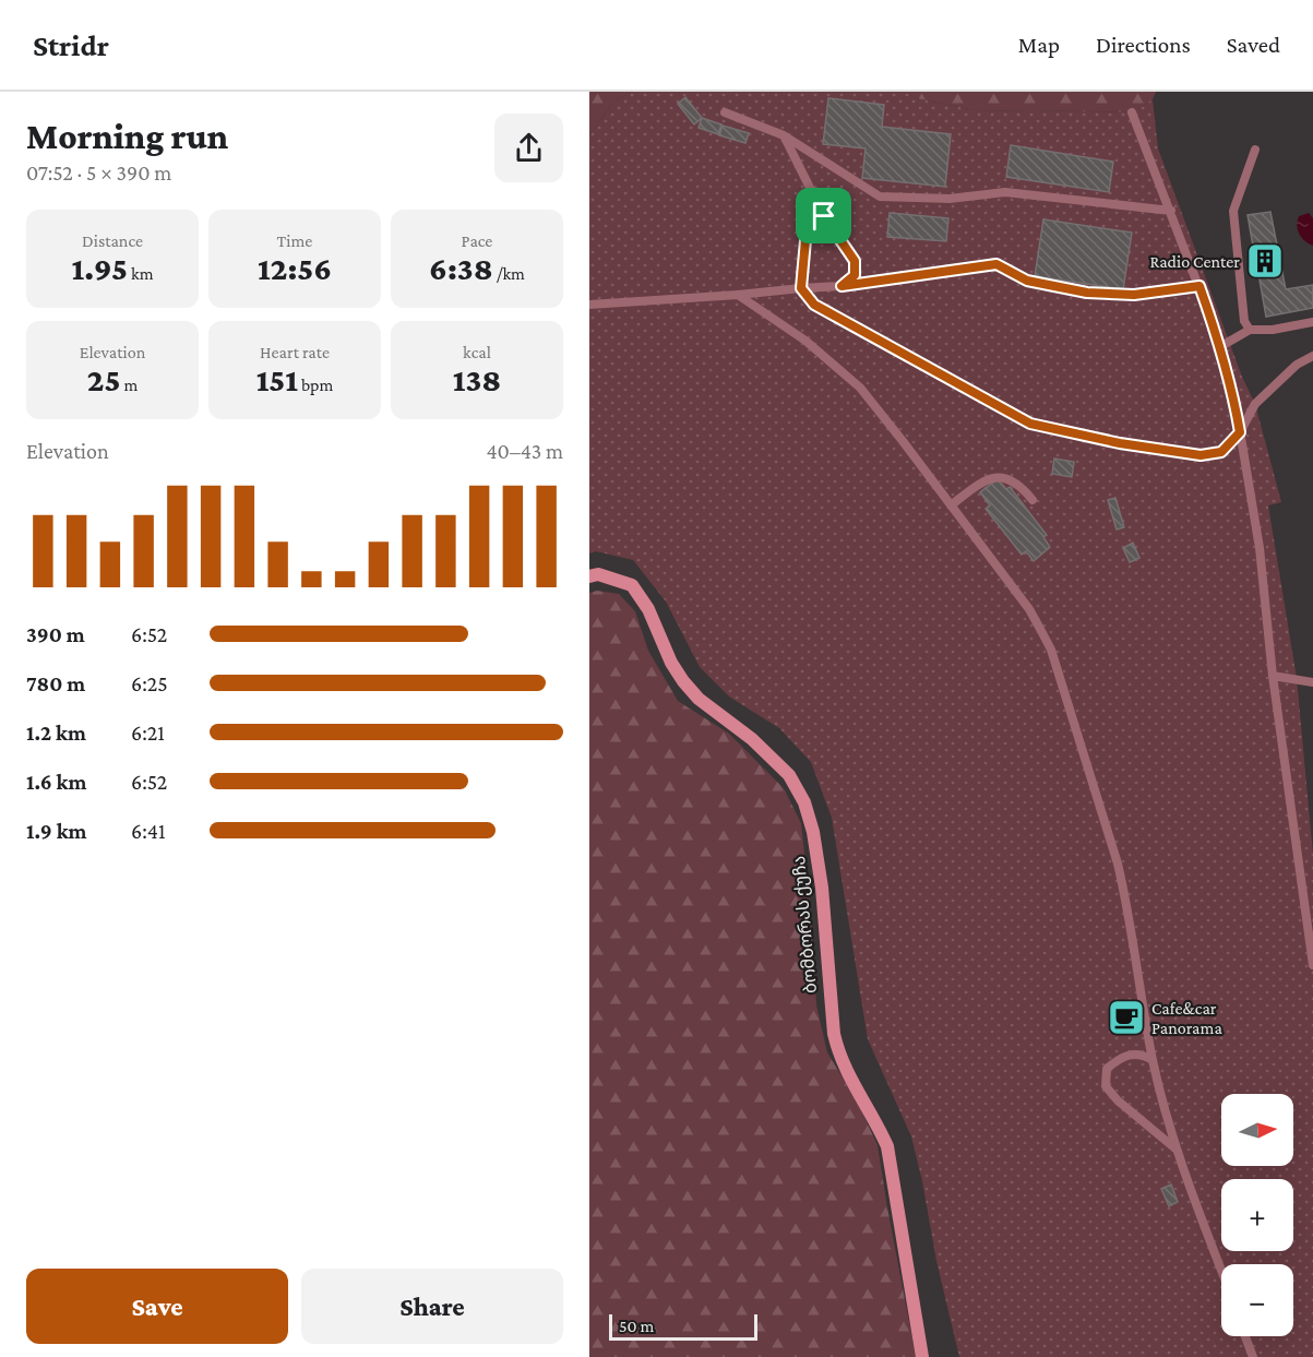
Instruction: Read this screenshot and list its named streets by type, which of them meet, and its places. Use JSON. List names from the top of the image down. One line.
{"streets":{"street":["ბომბორას ქუჩა"]},"places":{"building":["Radio Center"],"cafe":["Cafe&car Panorama"]},"scale_bar":"50 m","north":"right","page":{"header":"Stridr","nav":["Map","Directions","Saved"],"heading":["Morning run","07:52 · 5 × 390 m"],"stats":[["Distance","1.95 km"],["Time","12:56"],["Pace","6:38 /km"],["Elevation","25 m"],["Heart rate","151 bpm"],["kcal","138"]],"chart":["Elevation","40–43 m"],"list":[{"name":"390 m","note":"6:52"},{"name":"780 m","note":"6:25"},{"name":"1.2 km","note":"6:21"},{"name":"1.6 km","note":"6:52"},{"name":"1.9 km","note":"6:41"}],"map_buttons":["+","−"],"buttons":["Save","Share"],"scale":"50 m"}}
